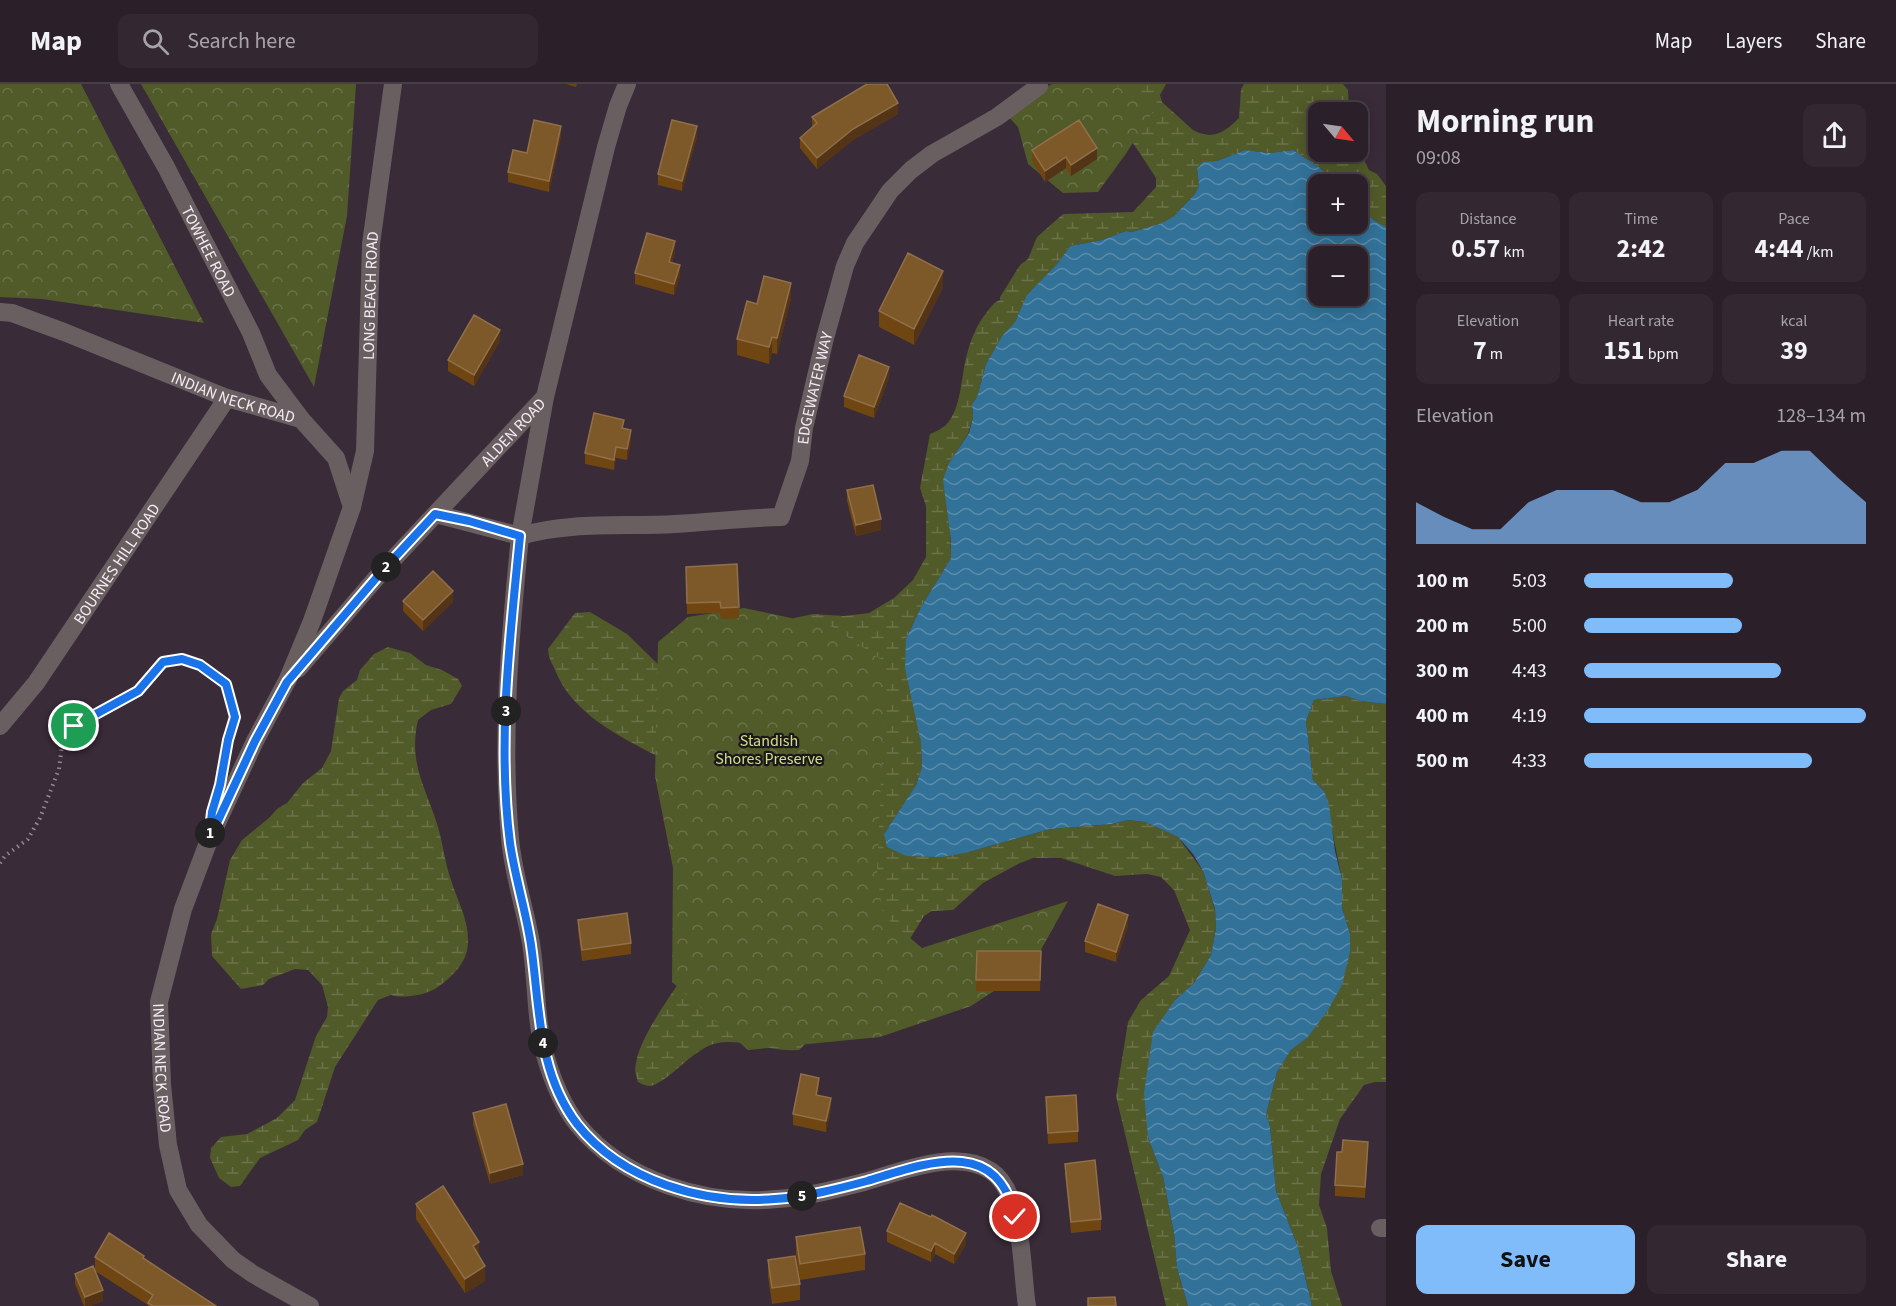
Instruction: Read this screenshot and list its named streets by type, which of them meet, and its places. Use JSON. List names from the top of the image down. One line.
{"streets":{"street":["TOWHEE ROAD","LONG BEACH ROAD","EDGEWATER WAY","INDIAN NECK ROAD","ALDEN ROAD","BOURNES HILL ROAD"]},"crossings":[["TOWHEE ROAD","INDIAN NECK ROAD"],["LONG BEACH ROAD","INDIAN NECK ROAD"],["INDIAN NECK ROAD","ALDEN ROAD"],["INDIAN NECK ROAD","BOURNES HILL ROAD"]],"parks":["Standish Shores Preserve"],"north":"bottom right","page":{"header":"Map","search":"Search here","nav":["Map","Layers","Share"],"heading":["Morning run","09:08"],"map_buttons":["+","−"],"stats":[["Distance","0.57 km"],["Time","2:42"],["Pace","4:44 /km"],["Elevation","7 m"],["Heart rate","151 bpm"],["kcal","39"]],"chart":["Elevation","128–134 m"],"pins":["2","3","1","4","5"],"list":[{"name":"100 m","note":"5:03"},{"name":"200 m","note":"5:00"},{"name":"300 m","note":"4:43"},{"name":"400 m","note":"4:19"},{"name":"500 m","note":"4:33"}],"buttons":["Save","Share"]}}
